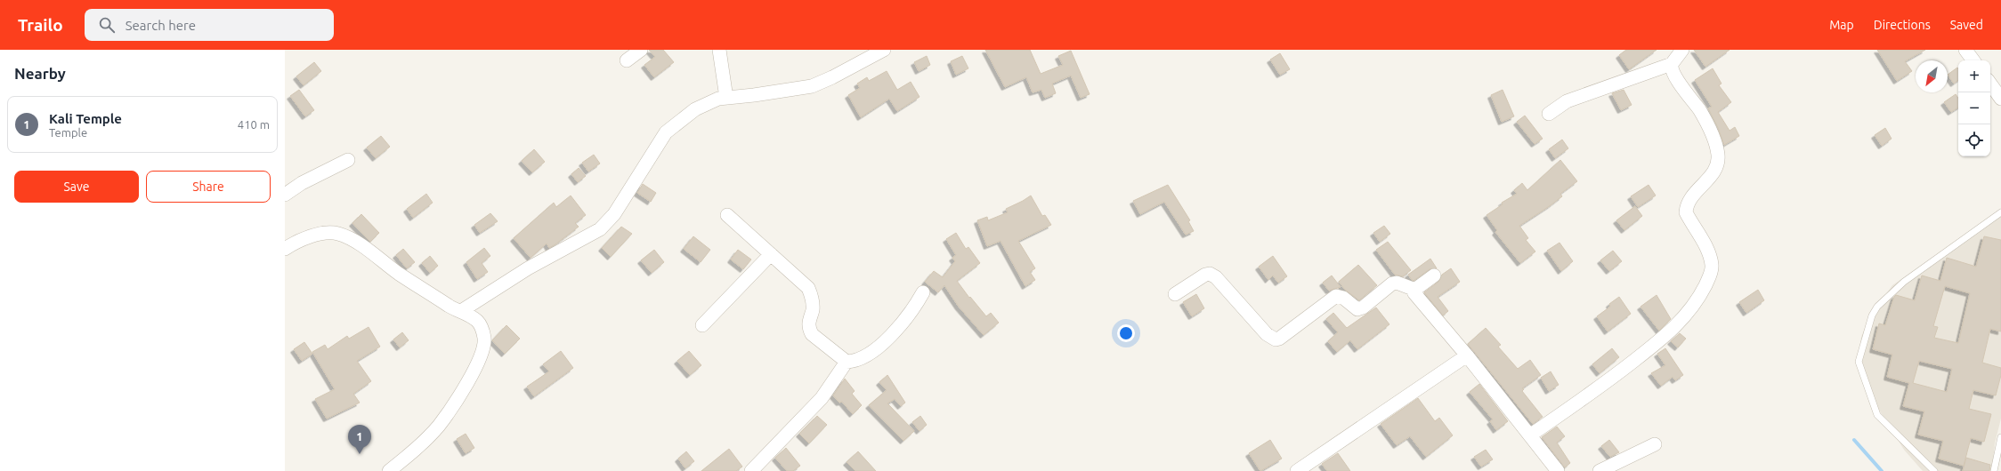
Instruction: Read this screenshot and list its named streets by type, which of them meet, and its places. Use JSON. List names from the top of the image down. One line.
{"north":"bottom left","page":{"header":"Trailo","search":"Search here","nav":["Map","Directions","Saved"],"heading":"Nearby","map_buttons":["+","−"],"list":[{"mark":"1","name":"Kali Temple","note":"Temple","value":"410 m"}],"buttons":["Save","Share"],"pins":"1"}}
